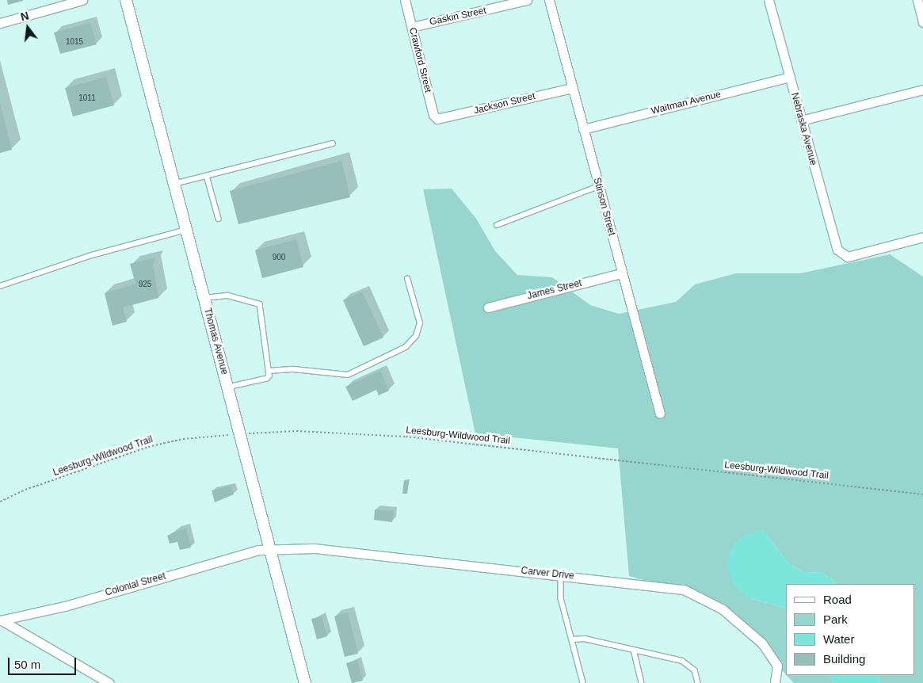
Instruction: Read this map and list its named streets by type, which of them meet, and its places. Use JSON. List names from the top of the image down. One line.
{"streets":{"street":["Gaskin Street","Crawford Street","Waitman Avenue","Jackson Street","Nebraska Avenue","Stinson Street","James Street","Thomas Avenue","Carver Drive","Colonial Street"],"path":["Leesburg-Wildwood Trail"]},"crossings":[["Gaskin Street","Crawford Street"],["Crawford Street","Jackson Street"],["Waitman Avenue","Nebraska Avenue"],["Waitman Avenue","Stinson Street"],["Jackson Street","Stinson Street"],["Stinson Street","James Street"],["Thomas Avenue","Leesburg-Wildwood Trail"],["Thomas Avenue","Carver Drive"],["Thomas Avenue","Colonial Street"],["Carver Drive","Colonial Street"]],"house_numbers":["1015","1011","900","925"],"legend":["Road","Park","Water","Building"],"scale_bar":"50 m","north":"top"}
